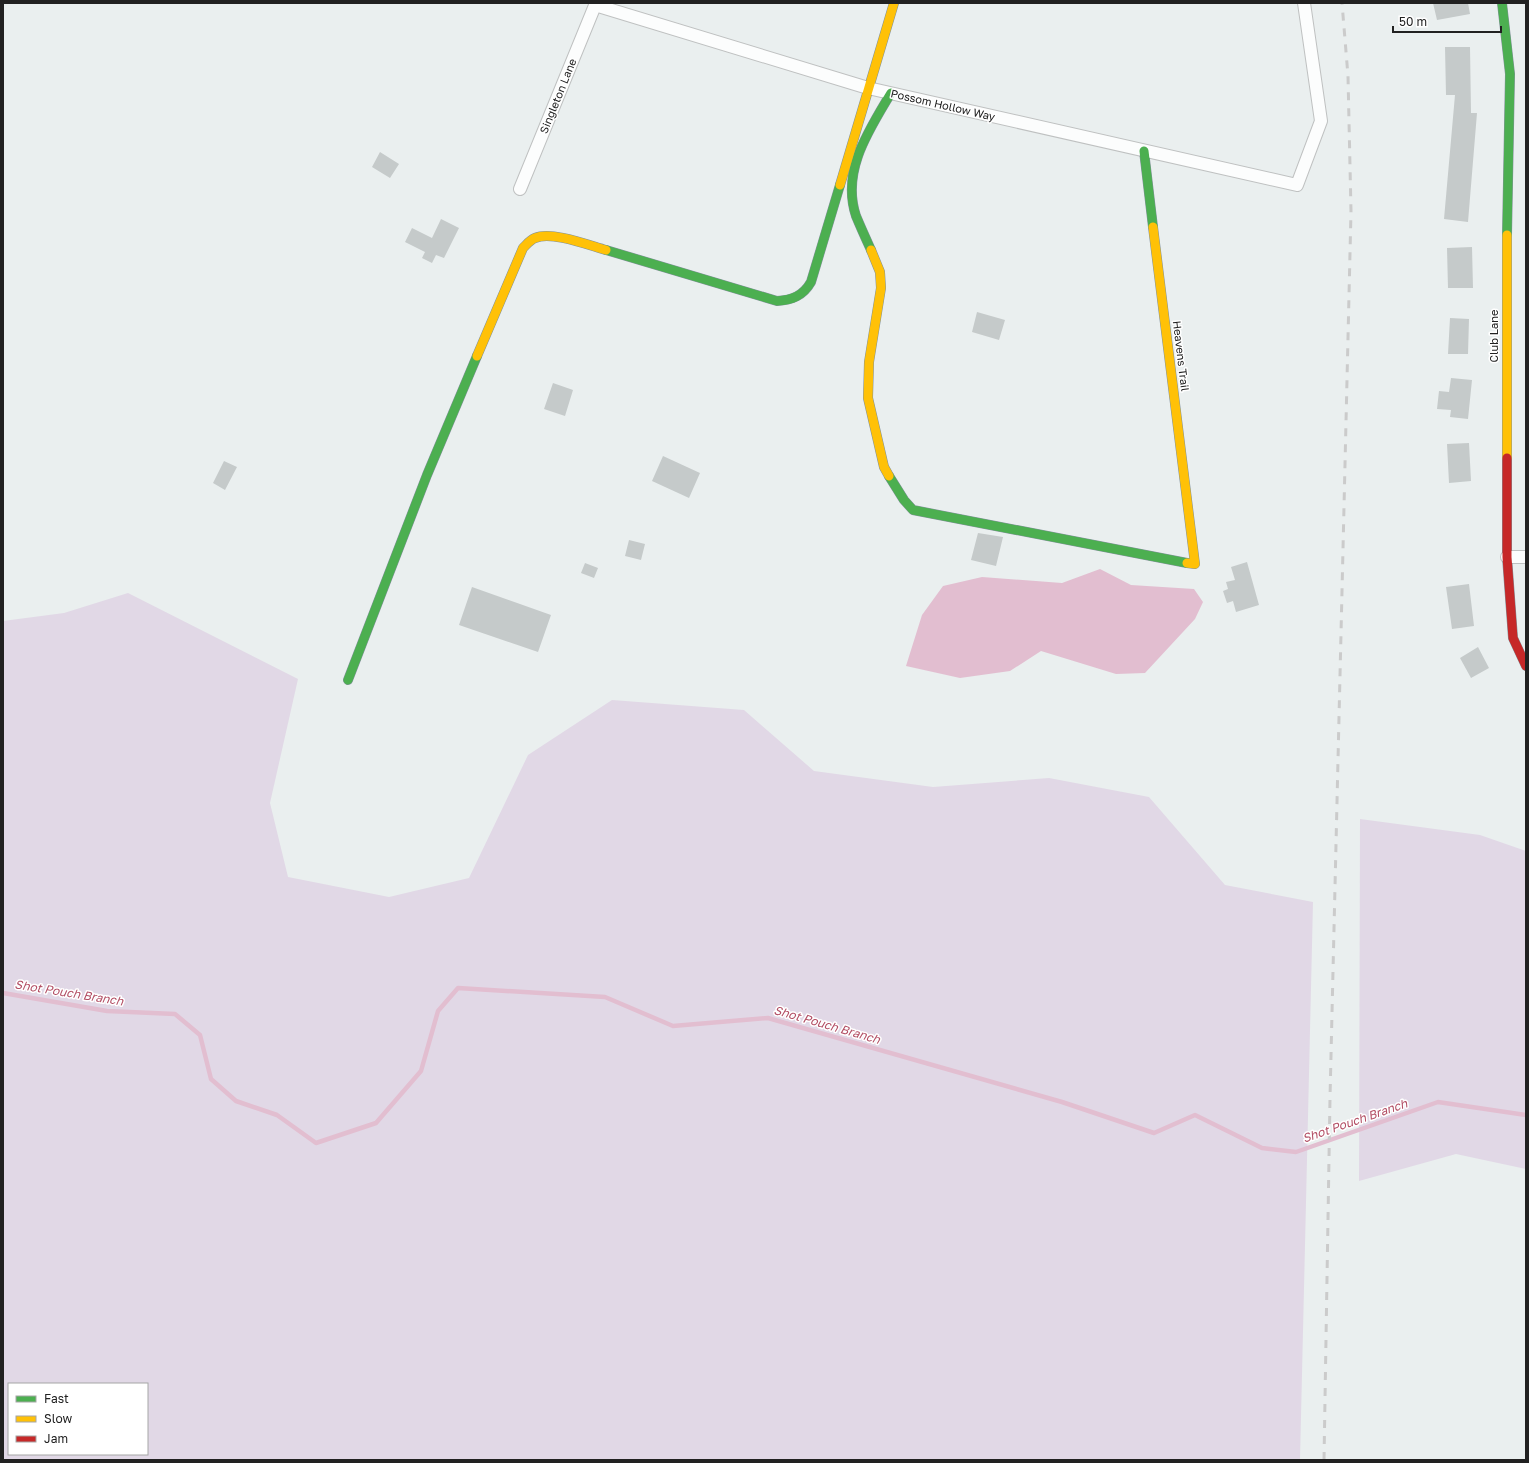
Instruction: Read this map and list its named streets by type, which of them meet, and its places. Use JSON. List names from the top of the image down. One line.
{"streets":{"street":["Singleton Lane","Possom Hollow Way","Club Lane","Heavens Trail"]},"crossings":[["Singleton Lane","Possom Hollow Way"],["Possom Hollow Way","Heavens Trail"]],"water":["Shot Pouch Branch"],"legend":["Fast","Slow","Jam"],"scale_bar":"50 m"}
